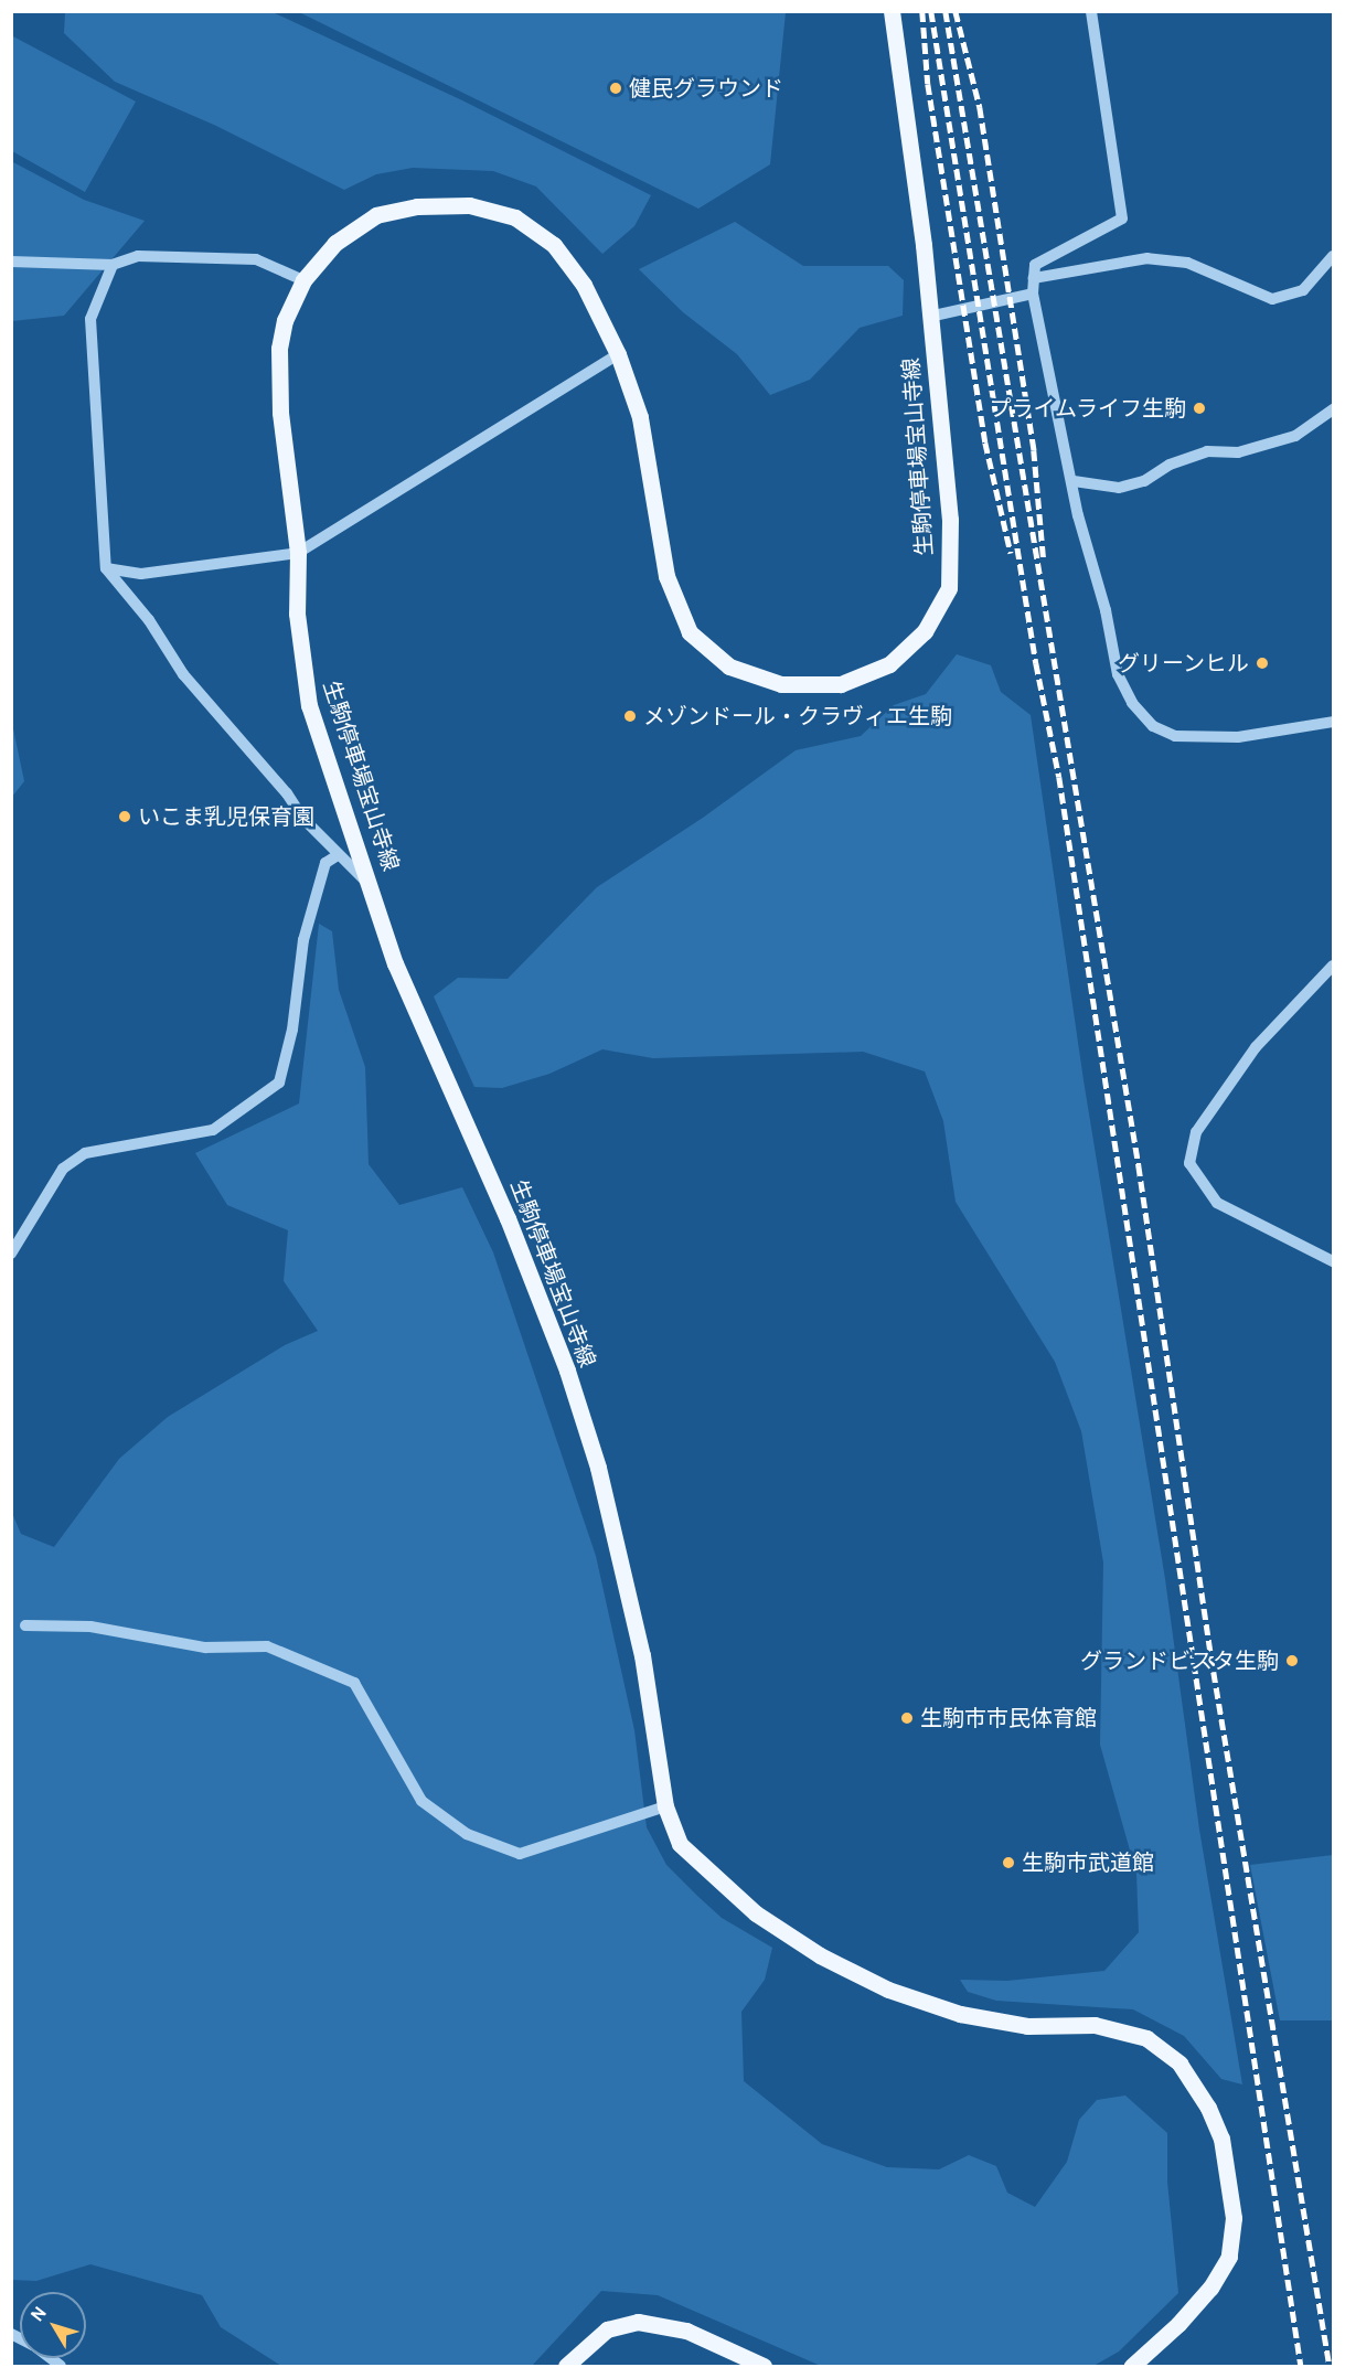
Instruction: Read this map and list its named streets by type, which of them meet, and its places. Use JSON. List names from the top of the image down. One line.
{"streets":{"main road":["生駒停車場宝山寺線"]},"places":["健民グラウンド","プライムライフ生駒","グリーンヒル","メゾンドール・クラヴィエ生駒","いこま乳児保育園","グランドビスタ生駒","生駒市市民体育館","生駒市武道館"],"north":"top left"}
